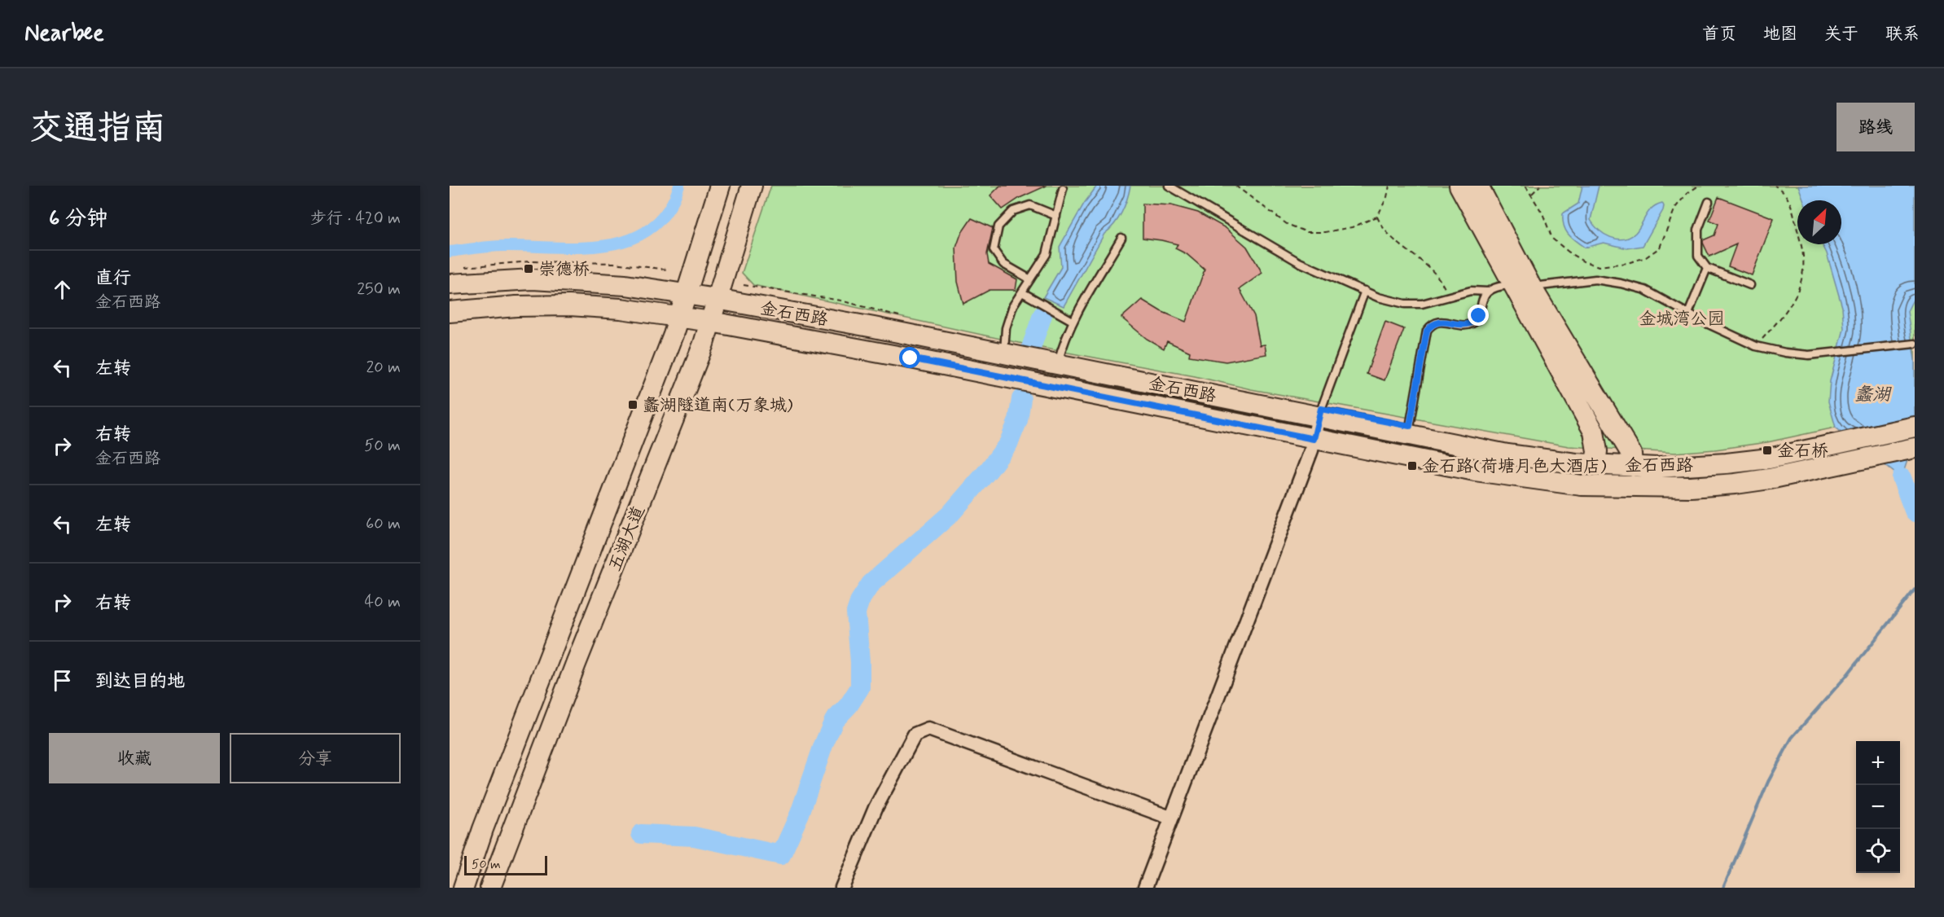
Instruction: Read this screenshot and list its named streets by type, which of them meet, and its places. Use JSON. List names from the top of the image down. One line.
{"streets":{"main road":["金石西路","五湖大道"]},"crossings":[["金石西路","五湖大道"]],"water":["蠡湖"],"parks":["金城湾公园"],"places":{"transit":["崇德桥","蠡湖隧道南(万象城)","金石桥","金石路(荷塘月色大酒店)"]},"scale_bar":"50 m","north":"top right","page":{"header":"Nearbee","nav":["首页","地图","关于","联系"],"buttons":["路线",["收藏","分享"]],"title":"交通指南","heading":["6 分钟","步行 · 420 m"],"list":[["直行","金石西路","250 m"],["左转","20 m"],["右转","金石西路","50 m"],["左转","60 m"],["右转","40 m"],"到达目的地"],"map_buttons":["+","−"],"scale":"50 m"}}
